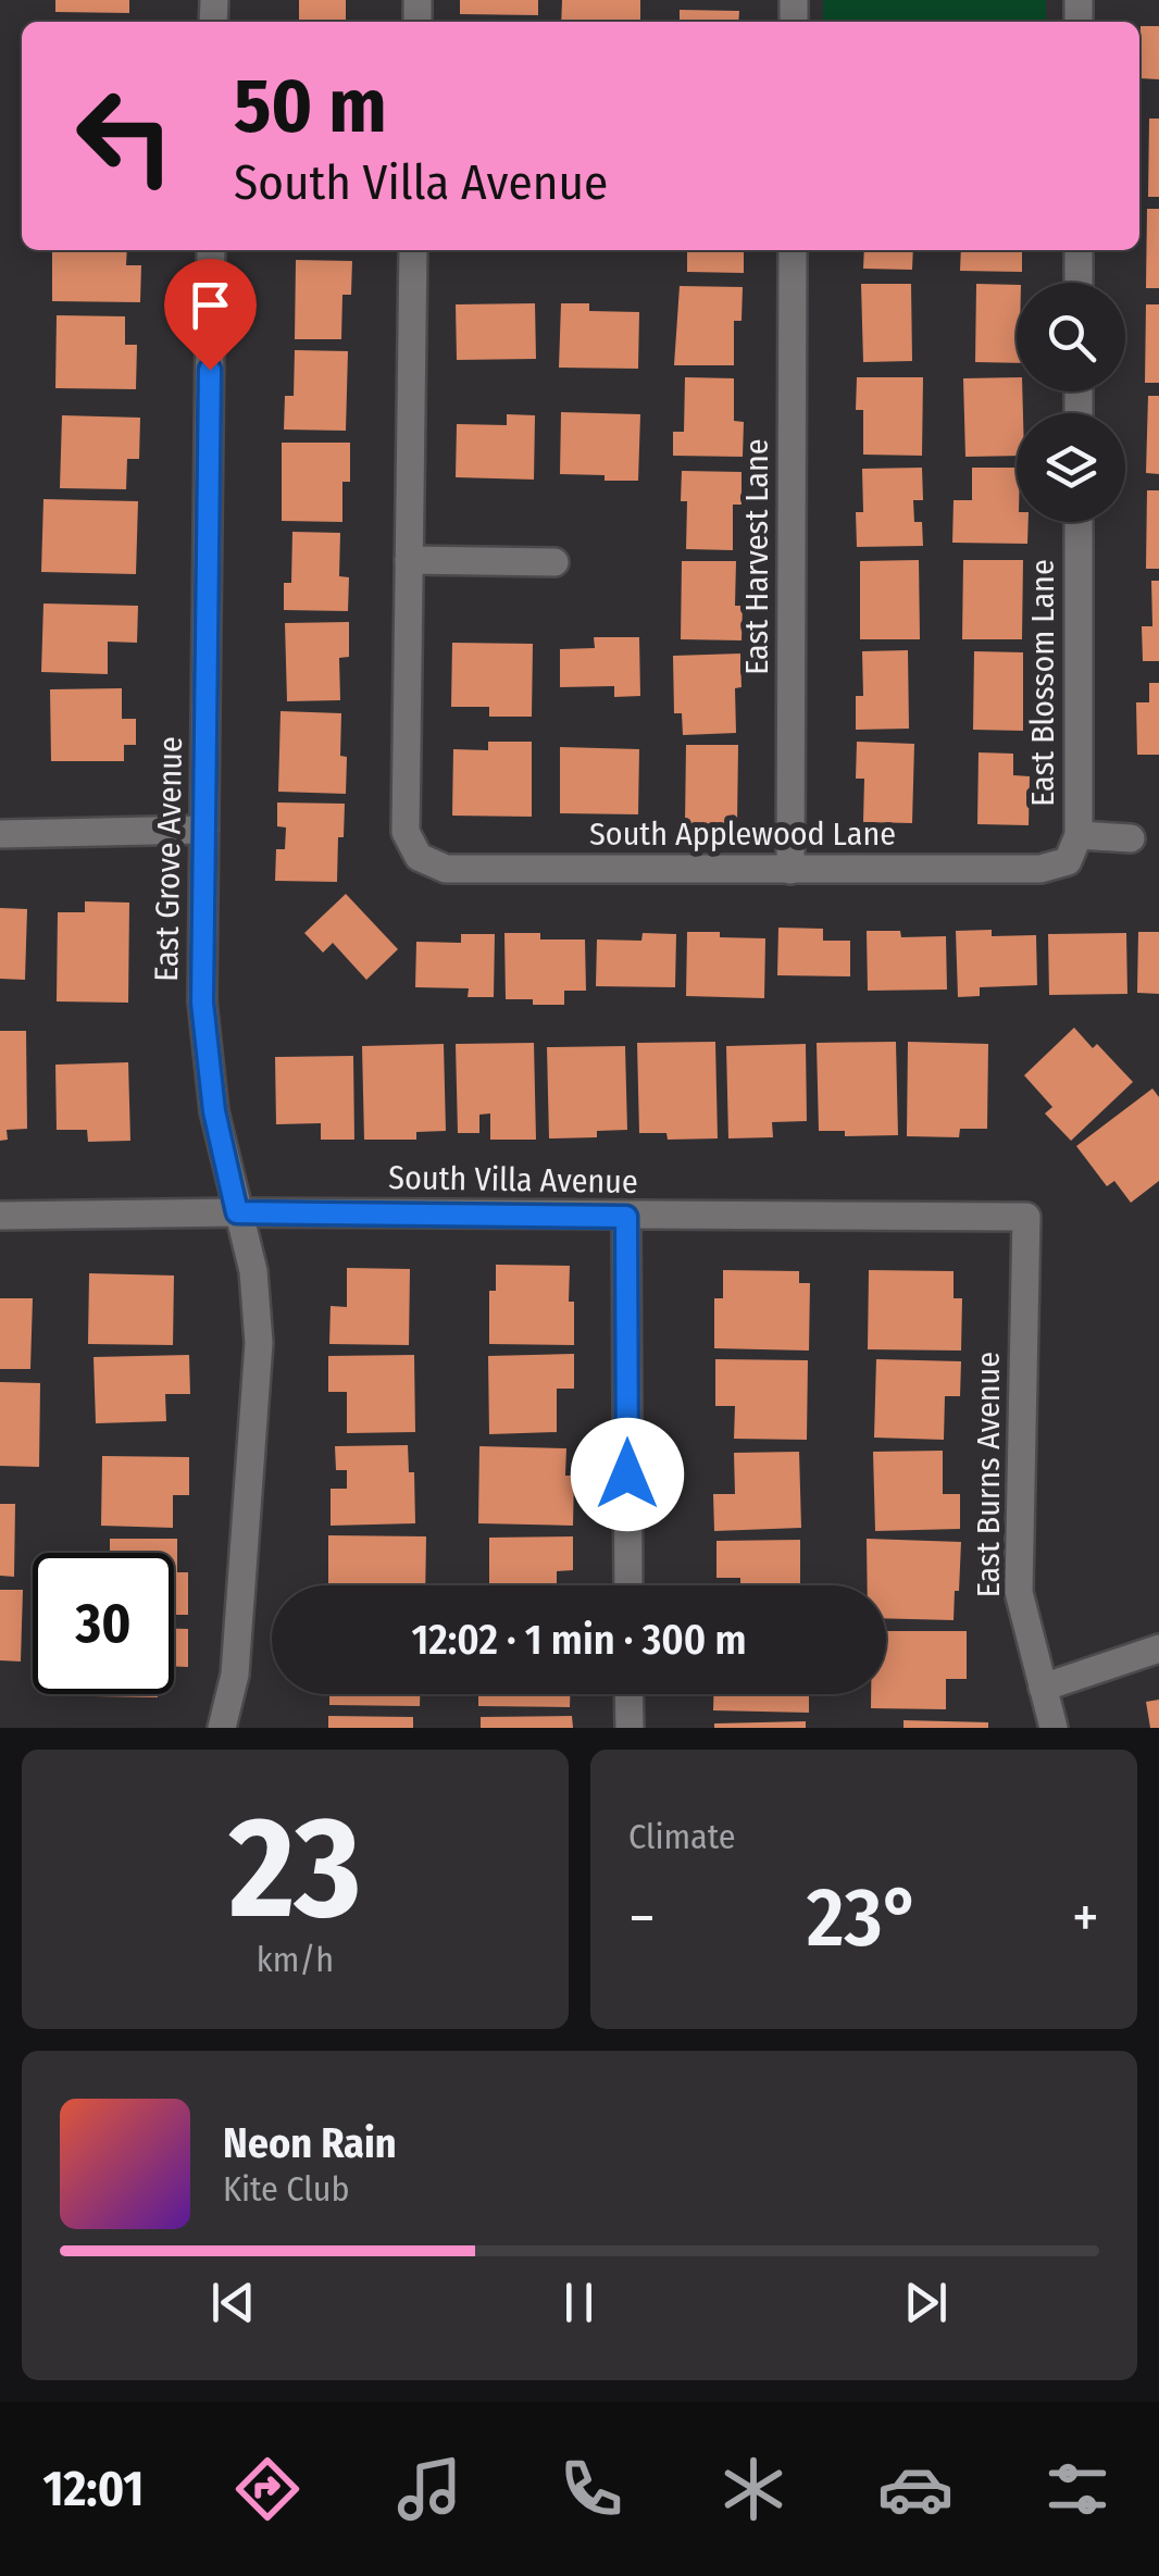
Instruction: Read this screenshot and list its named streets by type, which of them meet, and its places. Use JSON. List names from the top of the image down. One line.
{"streets":{"street":["East Harvest Lane","East Blossom Lane","South Applewood Lane","East Grove Avenue","South Villa Avenue","East Burns Avenue"]},"crossings":[["East Harvest Lane","South Applewood Lane"],["East Blossom Lane","South Applewood Lane"],["East Grove Avenue","South Villa Avenue"],["South Villa Avenue","East Burns Avenue"]],"page":{"turn":["50 m","South Villa Avenue"],"limit":"30","trip":"12:02 · 1 min · 300 m","tile":[["23","km/h"],"Climate"],"heat":["−","23°","+"],"song":["Neon Rain","Kite Club"],"tabs":"12:01"}}
